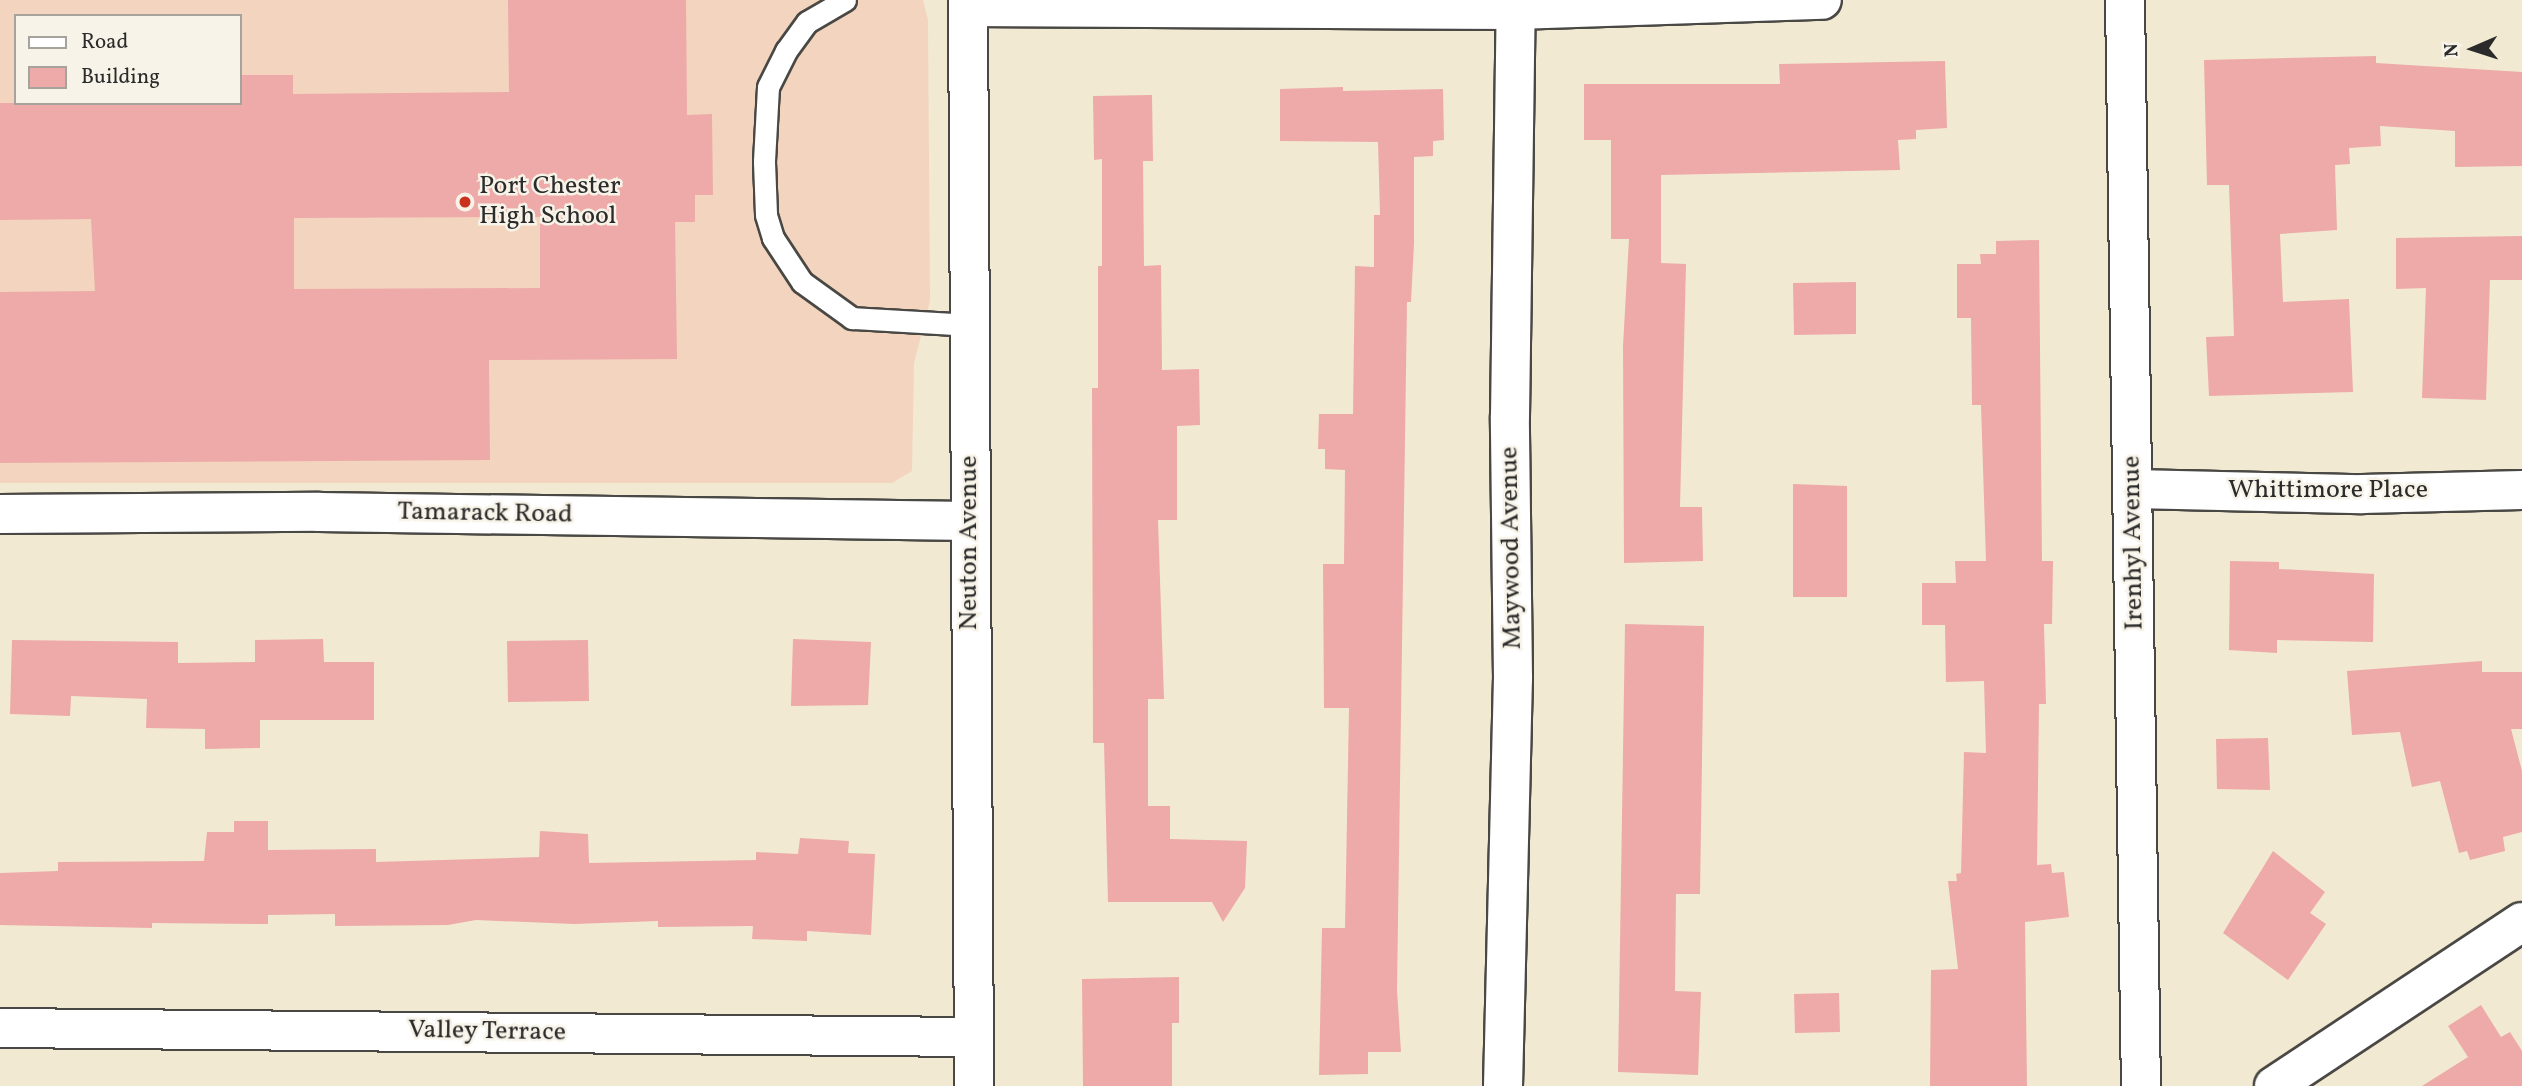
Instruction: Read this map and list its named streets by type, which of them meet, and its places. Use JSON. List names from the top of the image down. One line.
{"streets":{"street":["Whittimore Place","Tamarack Road","Neuton Avenue","Irenhyl Avenue","Maywood Avenue","Valley Terrace"]},"crossings":[["Whittimore Place","Irenhyl Avenue"],["Tamarack Road","Neuton Avenue"],["Neuton Avenue","Valley Terrace"]],"places":["Port Chester High School"],"legend":["Road","Building"],"north":"left"}
